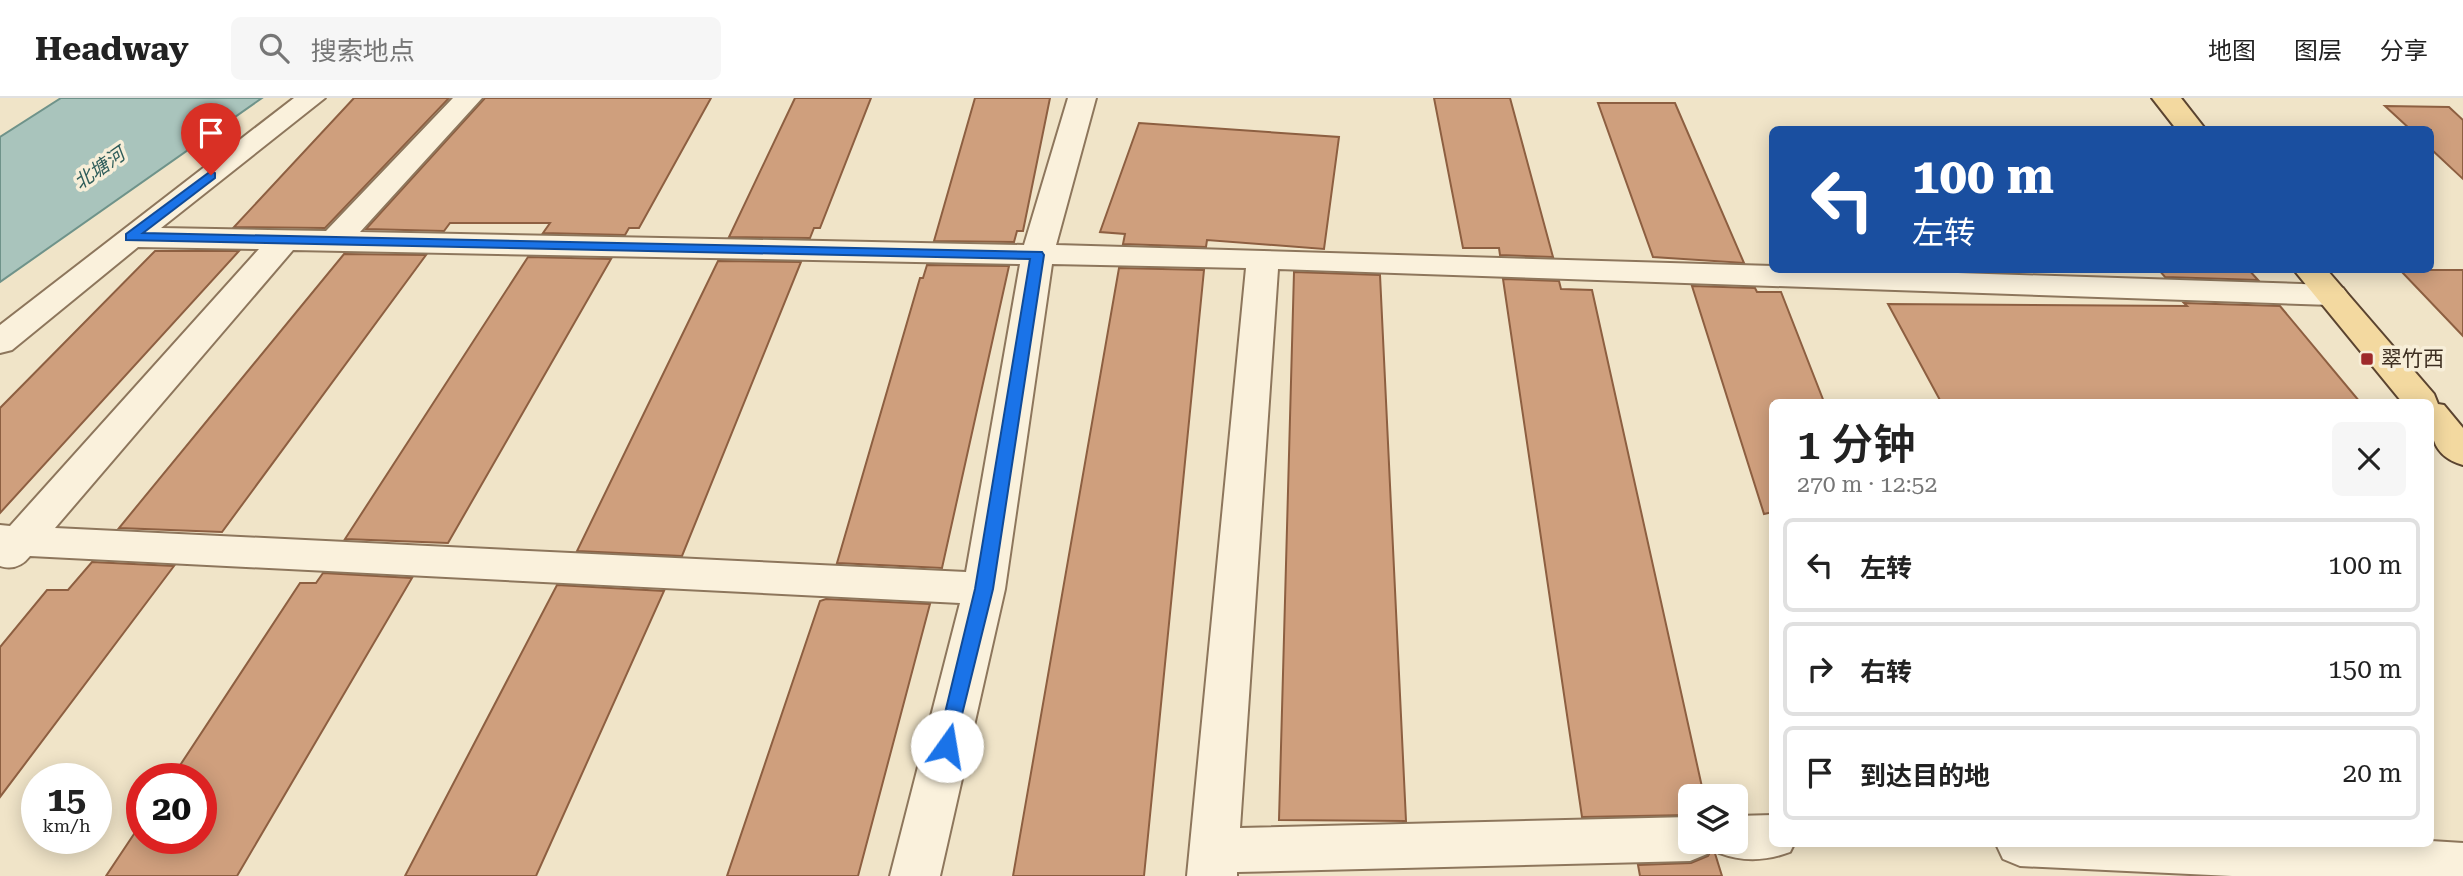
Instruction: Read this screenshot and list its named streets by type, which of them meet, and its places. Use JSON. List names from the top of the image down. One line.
{"water":["北塘河"],"places":{"transit":["翠竹西"]},"page":{"header":"Headway","search":"搜索地点","nav":["地图","图层","分享"],"turn":["100 m","左转"],"heading":["1 分钟","270 m · 12:52"],"list":[{"name":"左转","value":"100 m"},{"name":"右转","value":"150 m"},{"name":"到达目的地","value":"20 m"}],"speed":"15 km/h","limit":"20"}}
